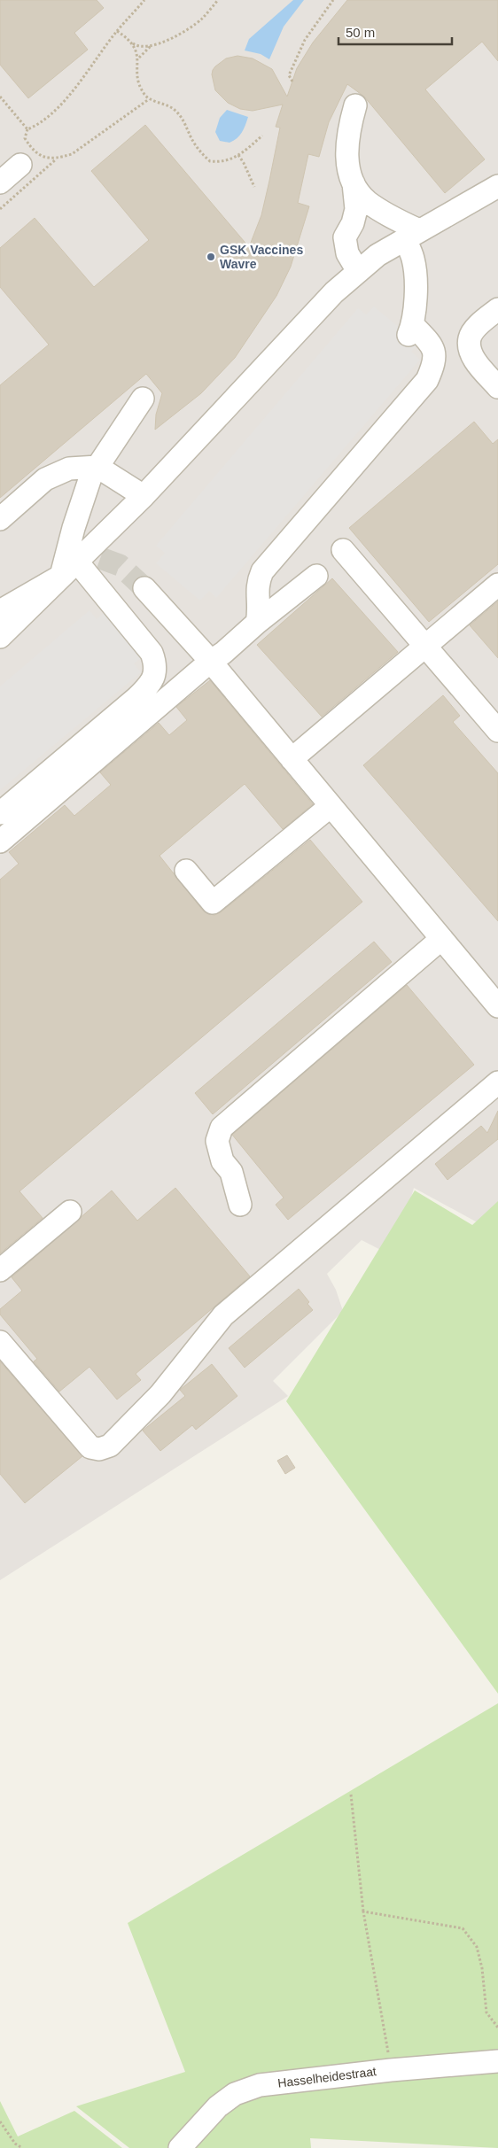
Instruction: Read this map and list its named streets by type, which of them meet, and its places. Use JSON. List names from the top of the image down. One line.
{"streets":{"street":["Hasselheidestraat"]},"places":["GSK Vaccines Wavre"],"scale_bar":"50 m"}
